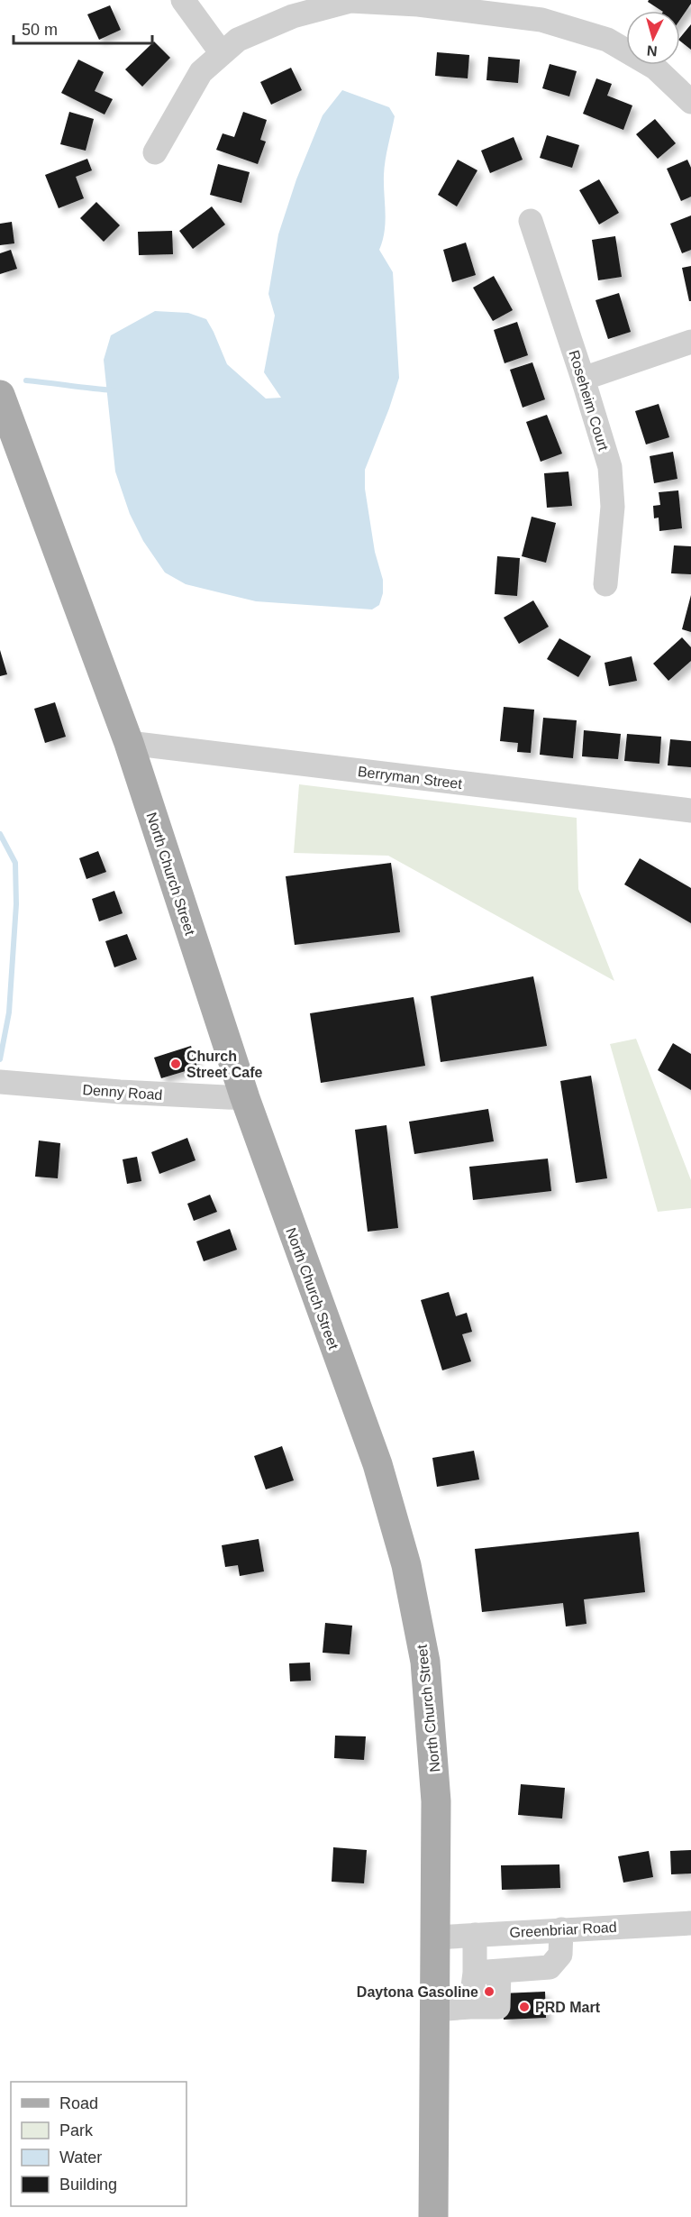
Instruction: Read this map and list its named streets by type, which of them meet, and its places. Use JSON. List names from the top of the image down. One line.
{"streets":{"main road":["North Church Street"],"street":["Roseheim Court","Berryman Street","Denny Road","Greenbriar Road"]},"crossings":[["Berryman Street","North Church Street"],["North Church Street","Denny Road"],["North Church Street","Greenbriar Road"]],"places":["Church Street Cafe","Daytona Gasoline","PRD Mart"],"legend":["Road","Park","Water","Building"],"scale_bar":"50 m","north":"bottom"}
